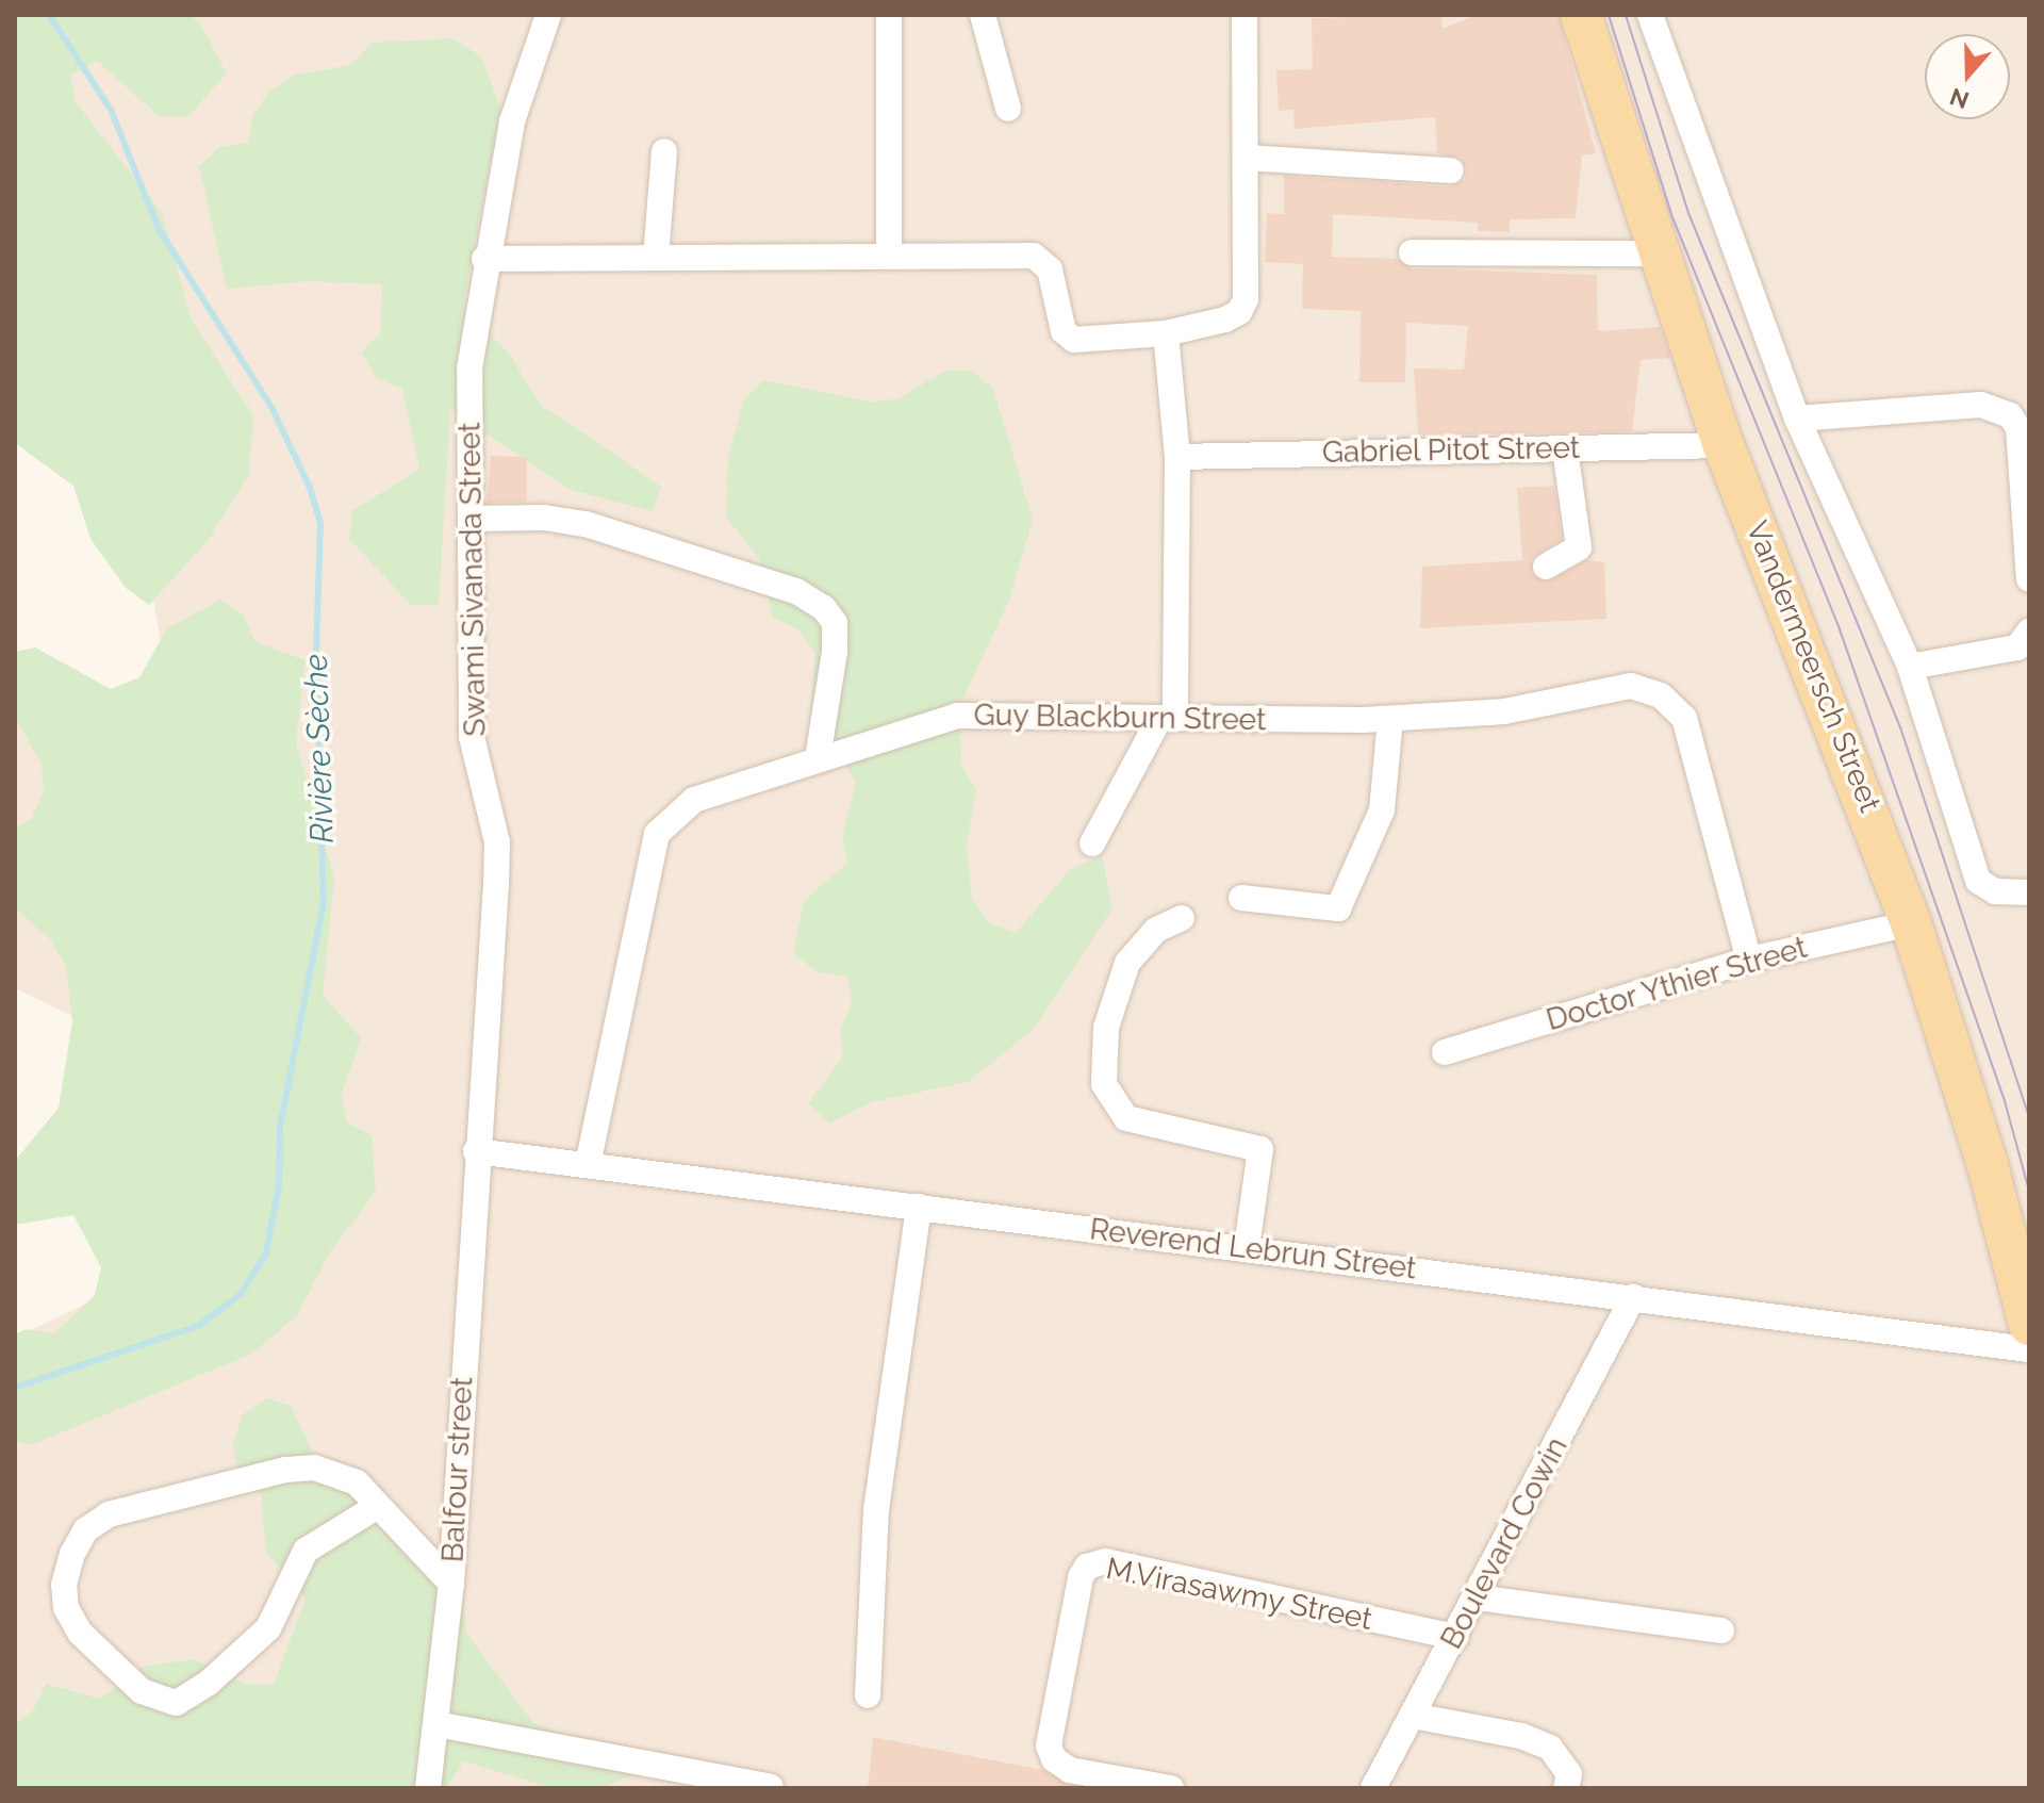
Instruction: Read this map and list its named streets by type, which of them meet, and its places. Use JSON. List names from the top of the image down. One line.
{"streets":{"main road":["Vandermeersch Street"],"street":["Gabriel Pitot Street","Swami Sivanada Street","Guy Blackburn Street","Doctor Ythier Street","Reverend Lebrun Street","Balfour street","Boulevard Cowin","M.Virasawmy Street"]},"crossings":[["Gabriel Pitot Street","Vandermeersch Street"],["Swami Sivanada Street","Reverend Lebrun Street"],["Swami Sivanada Street","Balfour street"],["Vandermeersch Street","Doctor Ythier Street"],["Guy Blackburn Street","Doctor Ythier Street"],["Guy Blackburn Street","Reverend Lebrun Street"],["Reverend Lebrun Street","Balfour street"],["Reverend Lebrun Street","Boulevard Cowin"],["Boulevard Cowin","M.Virasawmy Street"]],"water":["Rivière Sèche"],"north":"bottom"}
